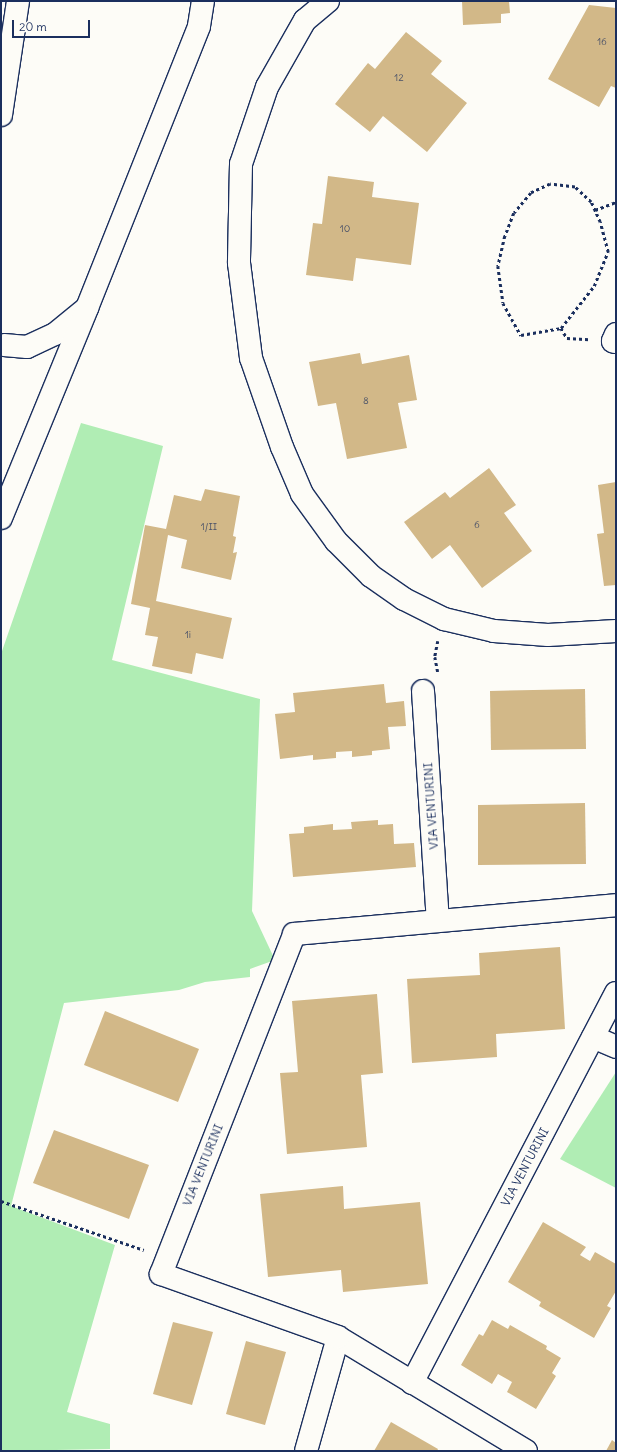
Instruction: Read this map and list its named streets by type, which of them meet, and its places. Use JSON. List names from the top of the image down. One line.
{"streets":{"main road":["VIA VENTURINI"]},"house_numbers":["16","12","10","8","6","1/II","1i"],"scale_bar":"20 m"}
